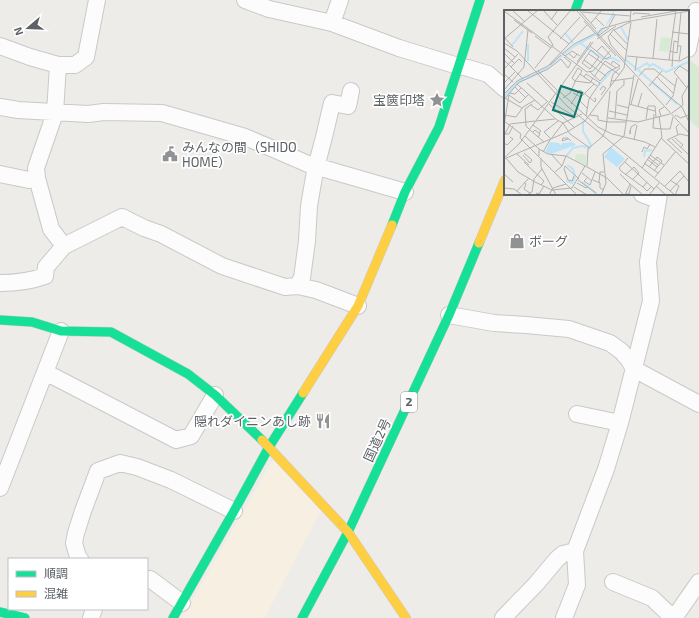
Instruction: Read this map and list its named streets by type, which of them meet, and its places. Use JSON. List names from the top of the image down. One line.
{"streets":{"main road":["2","国道2号"]},"places":{"place":["宝篋印塔"],"public building":["みんなの間（SHIDO HOME）"],"shop":["ボーグ"],"restaurant":["隠れダイニンあし跡"]},"legend":["順調","混雑"],"north":"left"}
